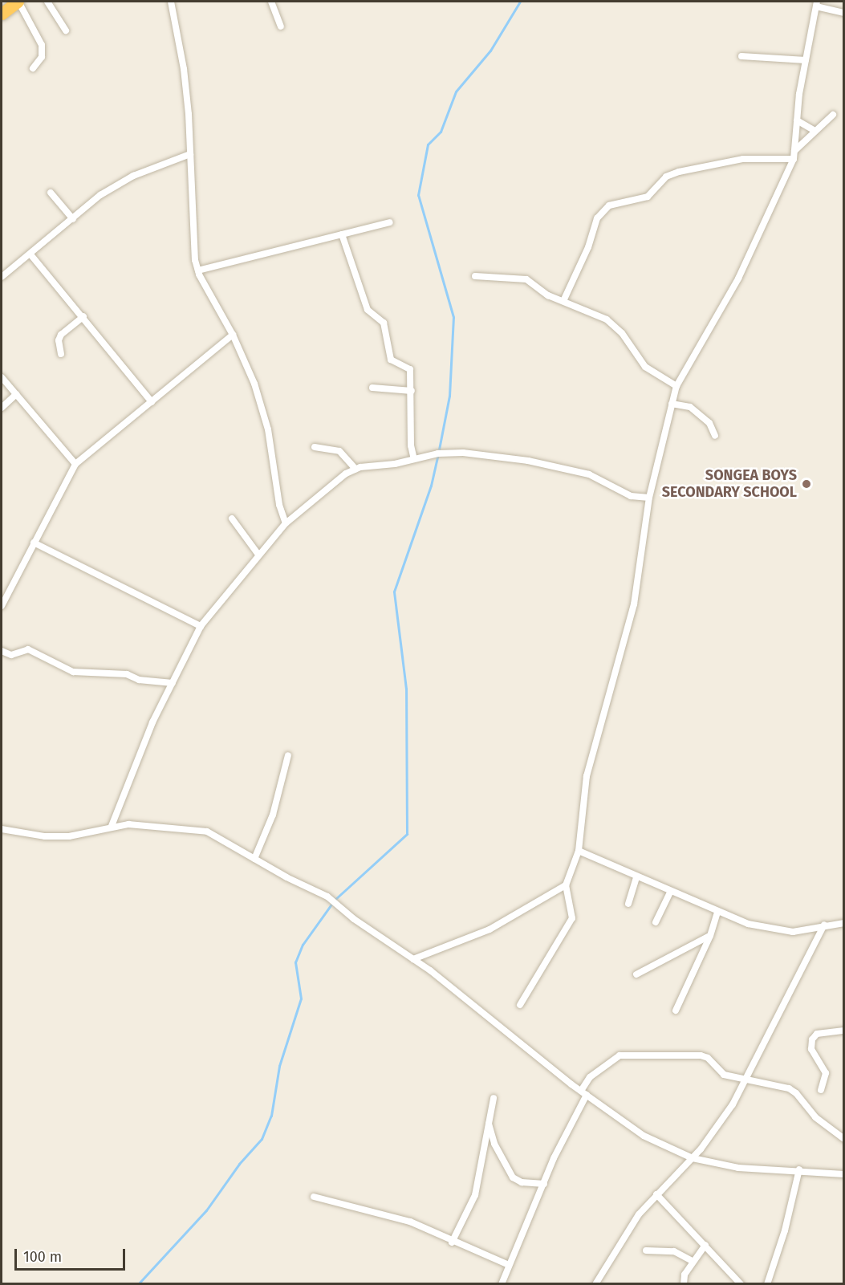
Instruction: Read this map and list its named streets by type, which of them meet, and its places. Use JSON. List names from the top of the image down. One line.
{"places":["SONGEA BOYS SECONDARY SCHOOL"],"scale_bar":"100 m"}
